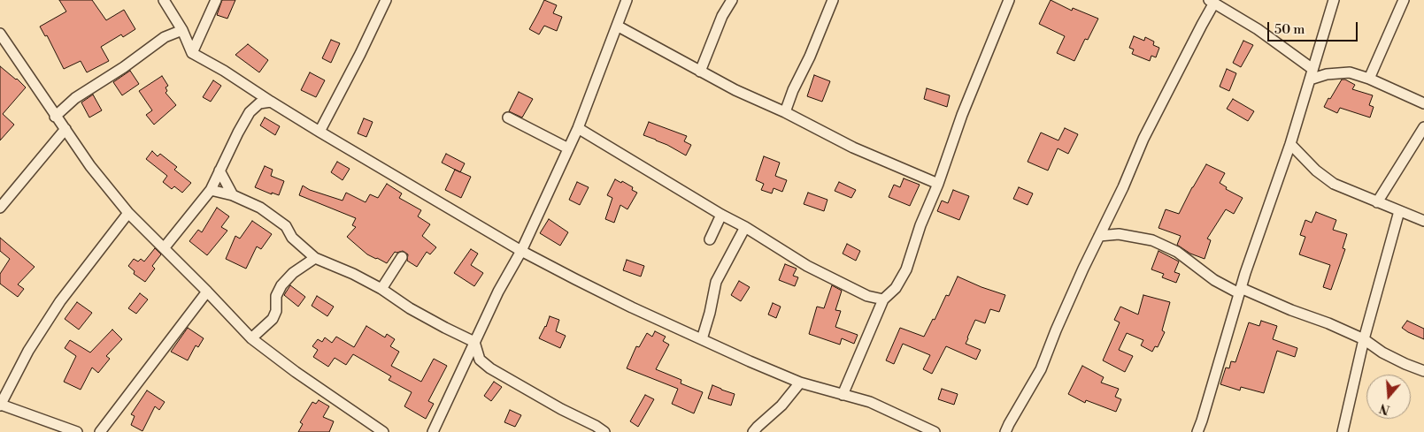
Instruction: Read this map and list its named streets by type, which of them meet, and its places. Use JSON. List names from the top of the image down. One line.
{"scale_bar":"50 m","north":"bottom"}
